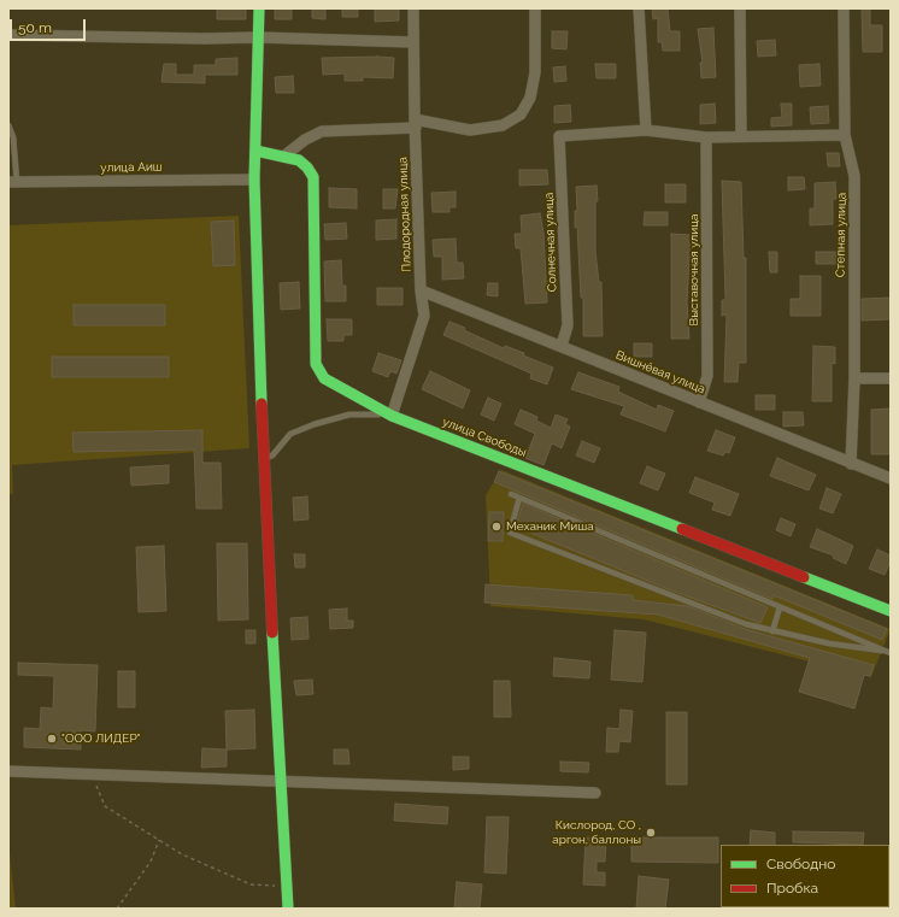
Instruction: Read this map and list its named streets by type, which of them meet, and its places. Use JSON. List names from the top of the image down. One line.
{"streets":{"street":["улица Аиш","Плодородная улица","Степная улица","Солнечная улица","Выставочная улица","Вишнёвая улица","улица Свободы"]},"crossings":[["Плодородная улица","Вишнёвая улица"],["Плодородная улица","улица Свободы"],["Степная улица","Вишнёвая улица"],["Солнечная улица","Вишнёвая улица"],["Выставочная улица","Вишнёвая улица"]],"places":["Механик Миша","\"ООО ЛИДЕР\"","Кислород, СО , аргон, баллоны"],"legend":["Свободно","Пробка"],"scale_bar":"50 m"}
